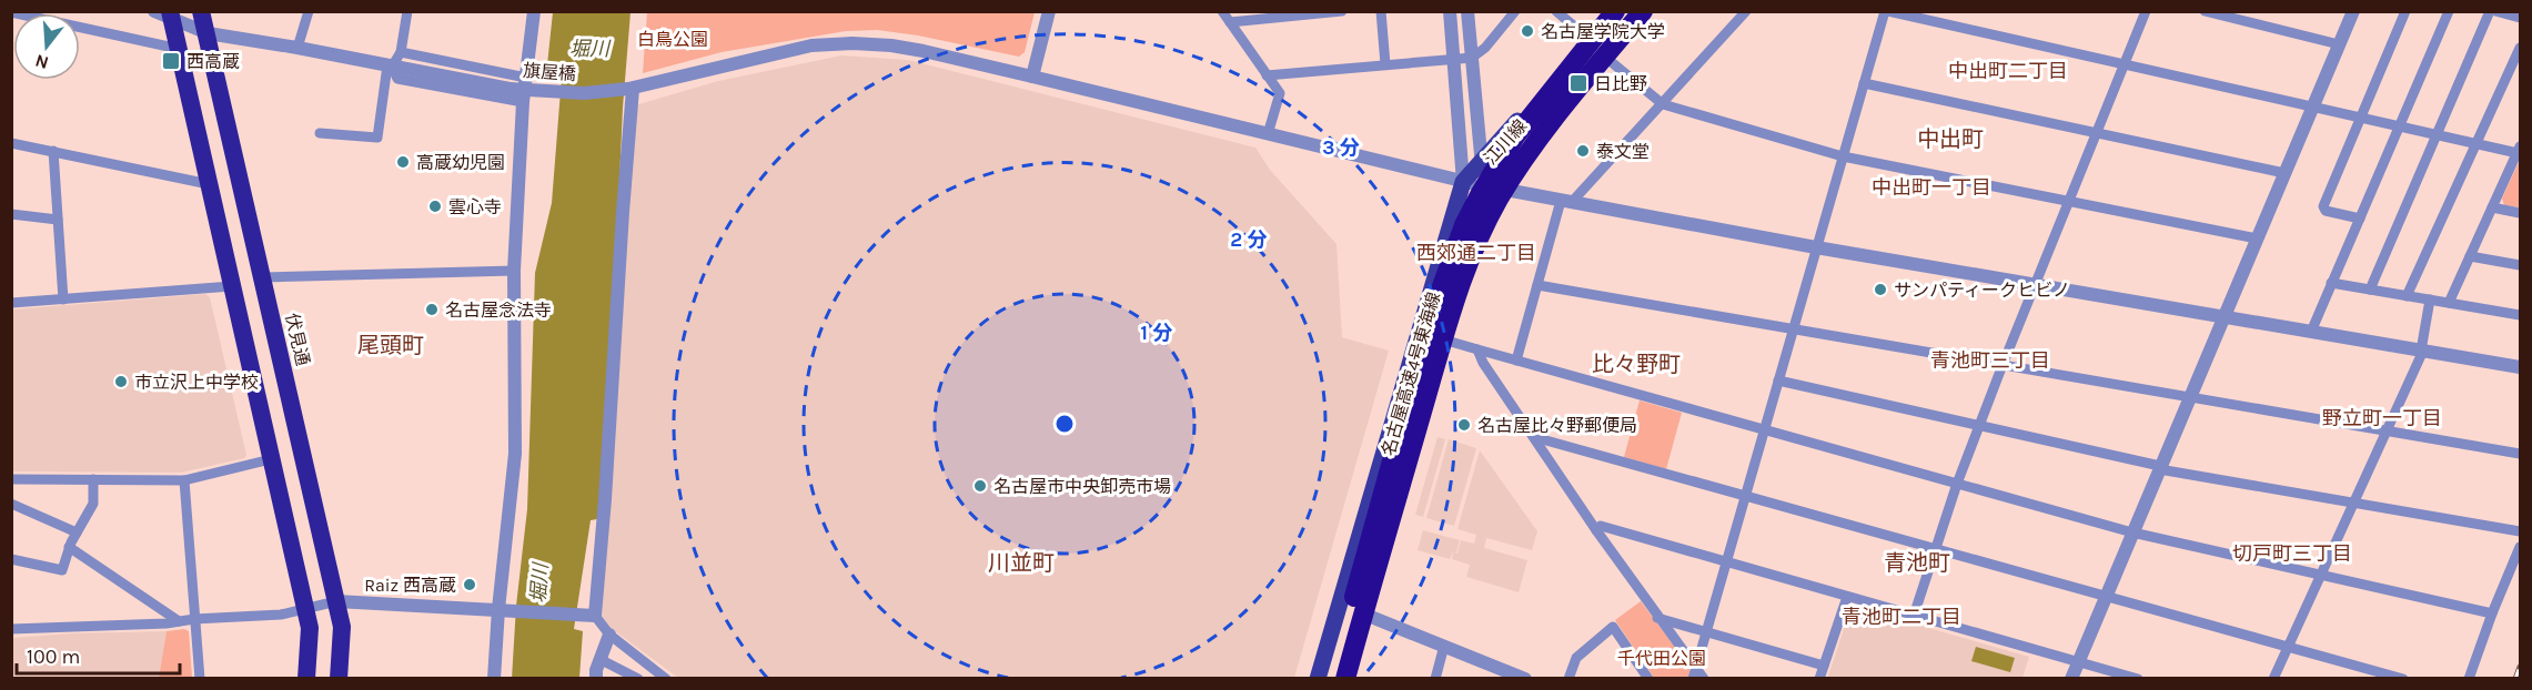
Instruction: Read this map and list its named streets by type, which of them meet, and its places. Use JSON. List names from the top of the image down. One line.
{"streets":{"highway":["伏見通","名古屋高速4号東海線"],"main road":["江川線"],"street":["旗屋橋"]},"crossings":[["旗屋橋","江川線"],["旗屋橋","伏見通"],["江川線","名古屋高速4号東海線"]],"districts":["中出町二丁目","中出町","中出町一丁目","西郊通二丁目","尾頭町","青池町三丁目","比々野町","野立町一丁目","切戸町三丁目","川並町","青池町","青池町二丁目"],"water":["堀川"],"parks":["白鳥公園","千代田公園"],"places":{"other":["名古屋学院大学","泰文堂","高蔵幼児園","雲心寺","サンパティークヒビノ","名古屋念法寺","市立沢上中学校","名古屋比々野郵便局","名古屋市中央卸売市場","Raiz 西高蔵"],"transit":["西高蔵","日比野"]},"scale_bar":"100 m","north":"bottom","rings":["3 分","2 分","1 分"]}
